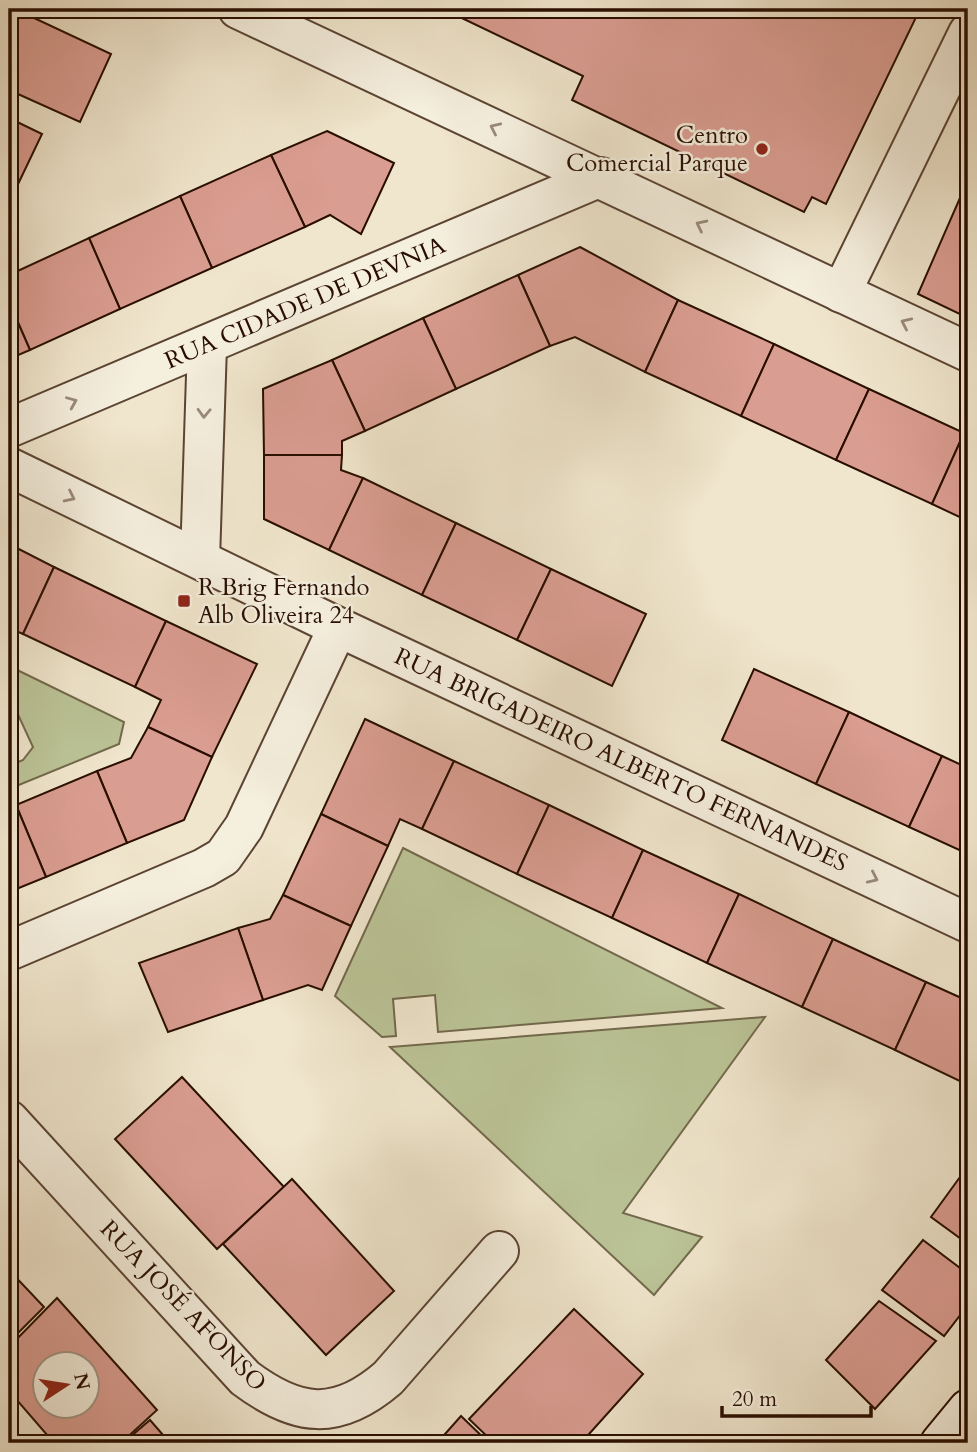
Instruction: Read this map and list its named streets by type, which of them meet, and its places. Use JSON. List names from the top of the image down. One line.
{"streets":{"street":["RUA CIDADE DE DEVNIA","RUA BRIGADEIRO ALBERTO FERNANDES","RUA JOSÉ AFONSO"]},"one_way":["RUA BRIGADEIRO ALBERTO FERNANDES"],"places":{"other":["Centro Comercial Parque"],"transit":["R Brig Fernando Alb Oliveira 24"]},"scale_bar":"20 m","north":"right"}
